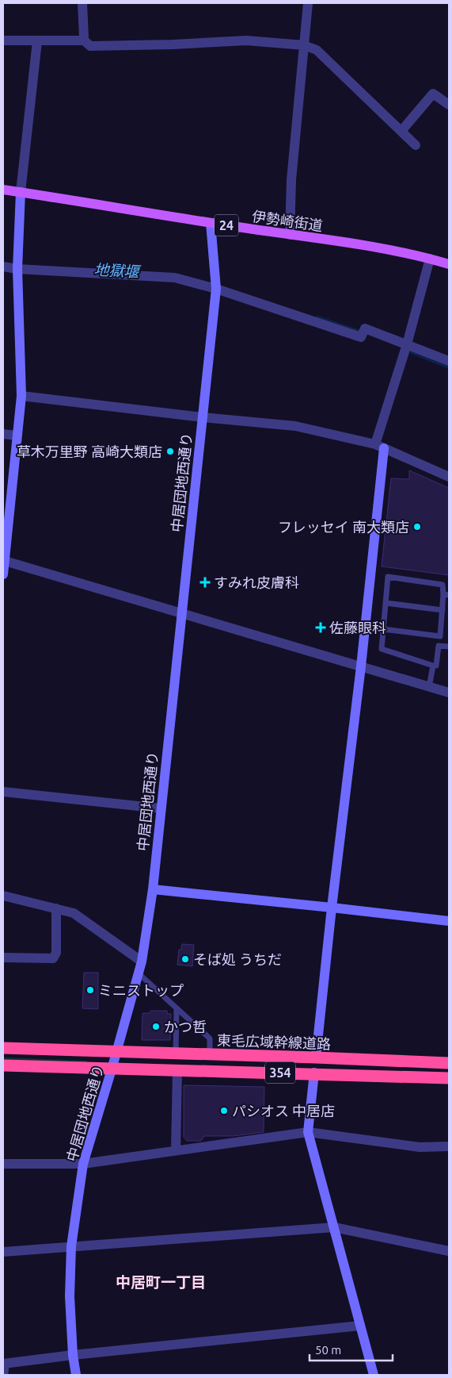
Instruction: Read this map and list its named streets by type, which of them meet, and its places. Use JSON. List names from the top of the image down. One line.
{"streets":{"highway":["東毛広域幹線道路","354"],"main road":["伊勢崎街道","24"],"street":["中居団地西通り"]},"crossings":[["伊勢崎街道","中居団地西通り"],["中居団地西通り","東毛広域幹線道路"],["中居団地西通り","354"]],"districts":["中居町一丁目"],"water":["地獄堰"],"places":{"other":["草木万里野 高崎大類店","フレッセイ 南大類店","そば処 うちだ","ミニストップ","かつ哲","パシオス 中居店"],"health":["すみれ皮膚科","佐藤眼科"]},"scale_bar":"50 m"}
